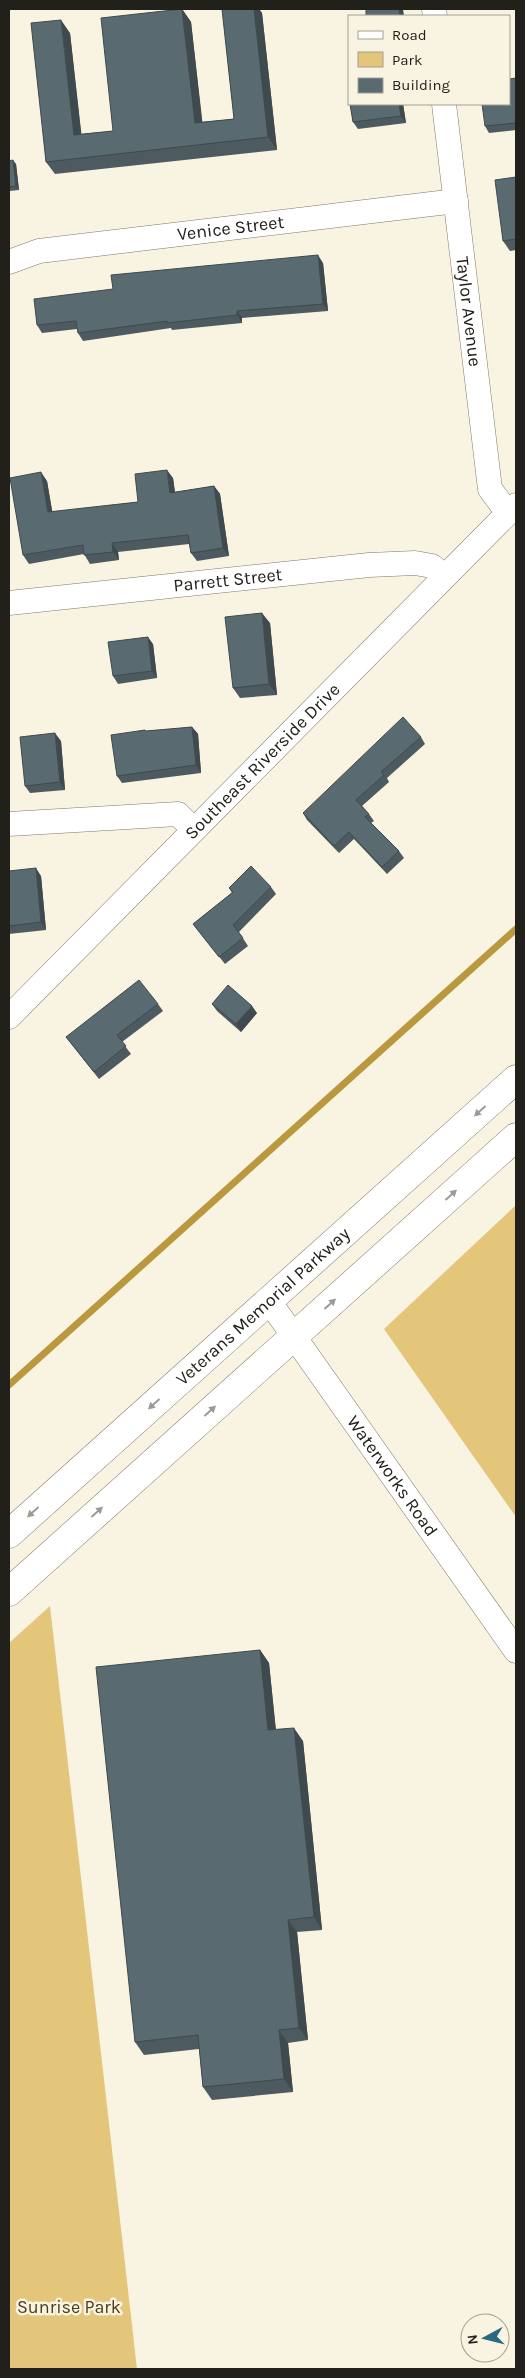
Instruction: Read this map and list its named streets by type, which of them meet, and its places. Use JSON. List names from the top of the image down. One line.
{"streets":{"highway":["Veterans Memorial Parkway"],"street":["Venice Street","Taylor Avenue","Parrett Street","Southeast Riverside Drive","Waterworks Road"]},"crossings":[["Venice Street","Taylor Avenue"],["Taylor Avenue","Southeast Riverside Drive"],["Parrett Street","Southeast Riverside Drive"],["Veterans Memorial Parkway","Waterworks Road"]],"parks":["Sunrise Park"],"legend":["Road","Park","Building"],"north":"left"}
